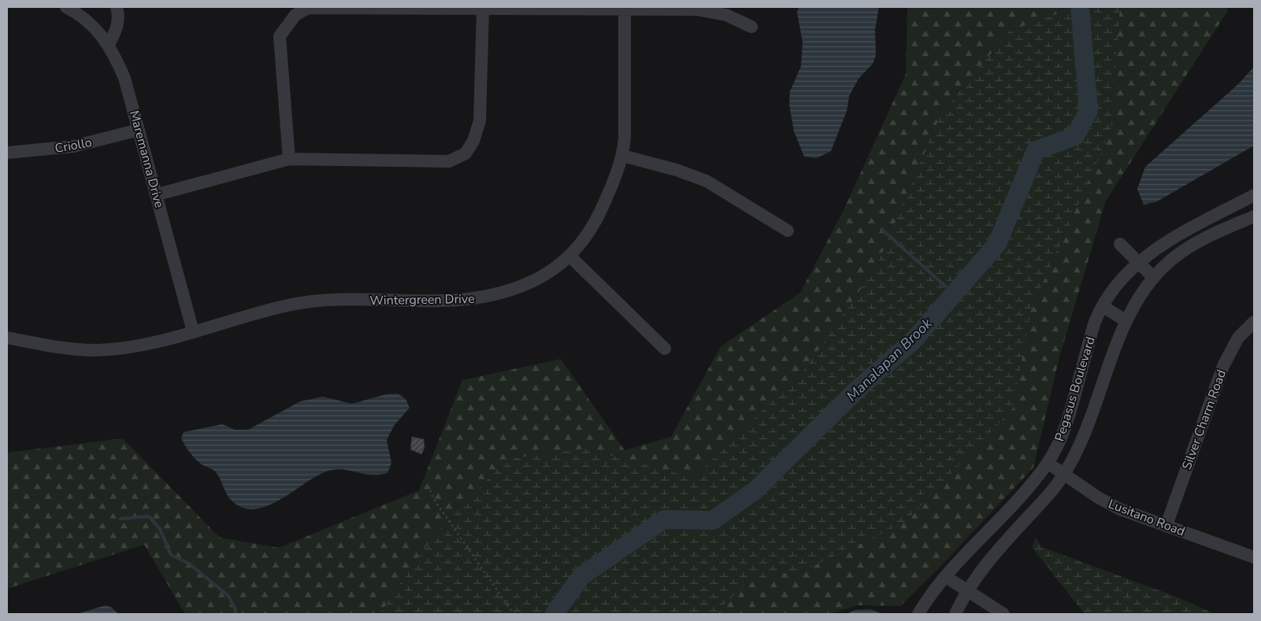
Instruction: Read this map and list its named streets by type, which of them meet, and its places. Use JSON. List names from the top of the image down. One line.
{"streets":{"street":["Criollo","Maremanna Drive","Wintergreen Drive","Pegasus Boulevard","Silver Charm Road","Lusitano Road"]},"crossings":[["Criollo","Maremanna Drive"],["Maremanna Drive","Wintergreen Drive"],["Pegasus Boulevard","Lusitano Road"],["Silver Charm Road","Lusitano Road"]],"water":["Manalapan Brook"]}
